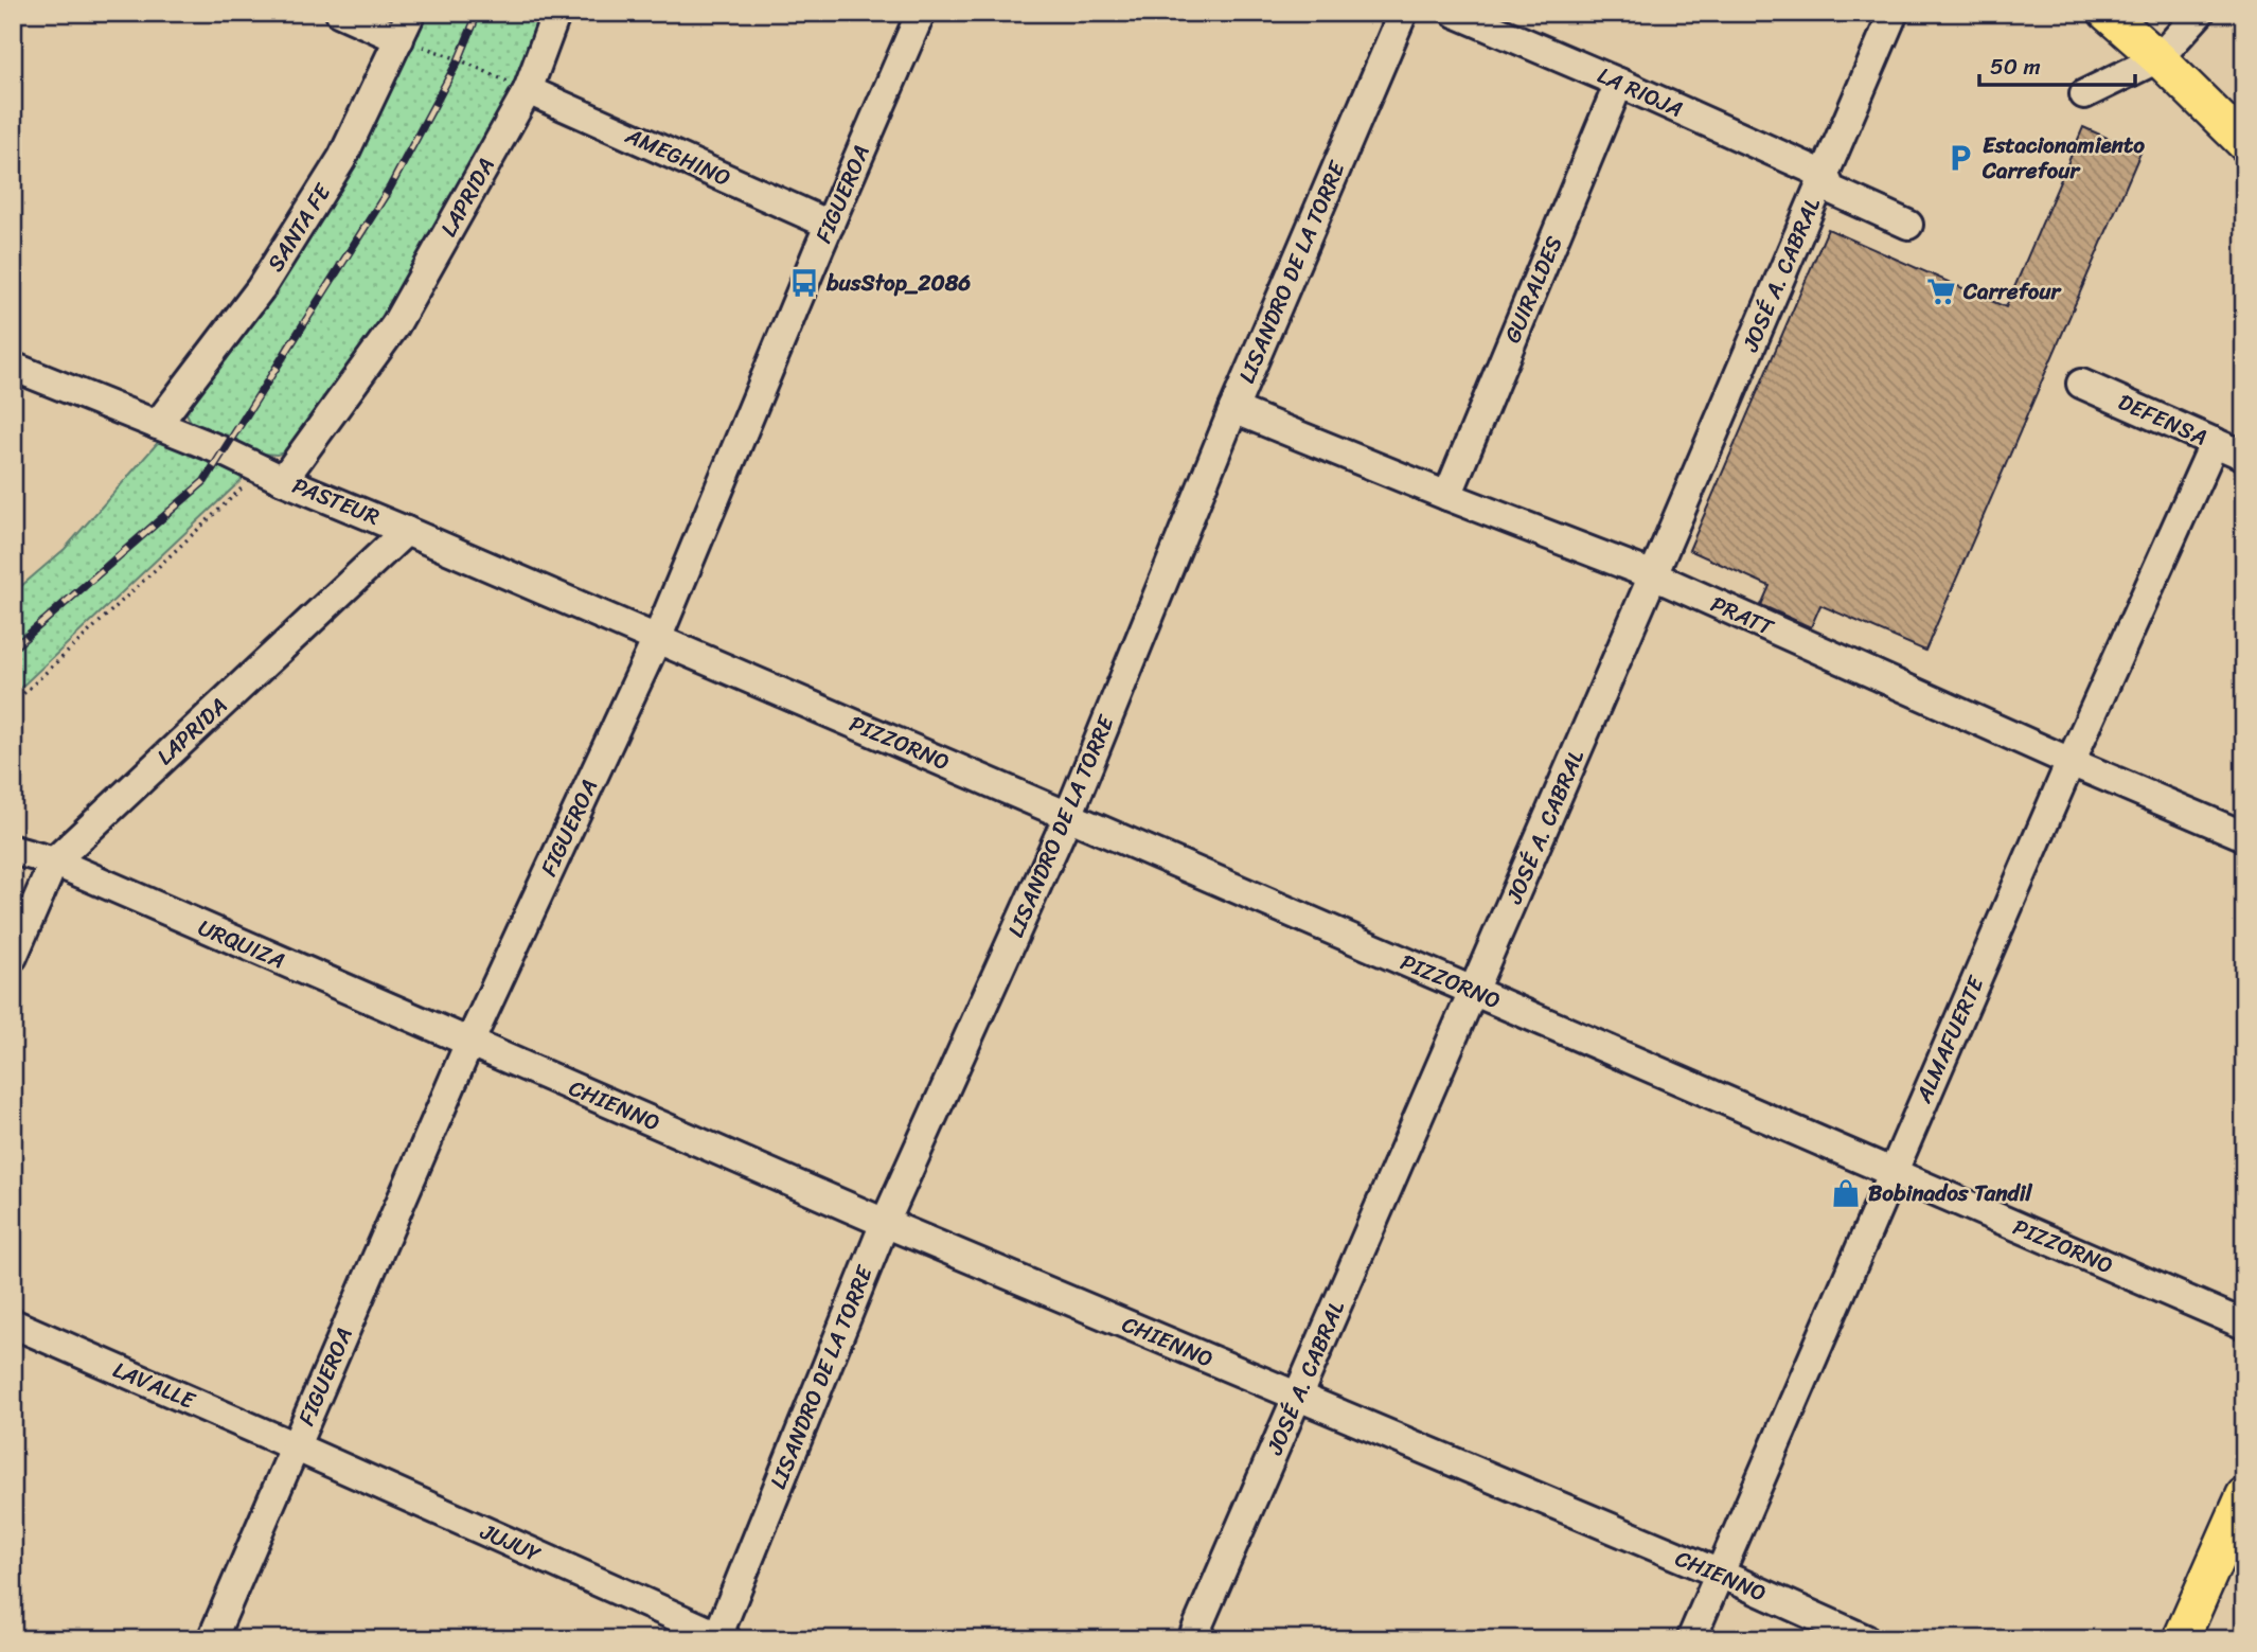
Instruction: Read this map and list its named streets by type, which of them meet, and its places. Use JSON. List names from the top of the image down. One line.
{"streets":{"street":["LA RIOJA","AMEGHINO","FIGUEROA","LAPRIDA","SANTA FE","LISANDRO DE LA TORRE","JOSÉ A. CABRAL","GUIRALDES","DEFENSA","PASTEUR","PRATT","PIZZORNO","URQUIZA","ALMAFUERTE","CHIENNO","LAVALLE","JUJUY"]},"crossings":[["LA RIOJA","JOSÉ A. CABRAL"],["LA RIOJA","GUIRALDES"],["AMEGHINO","FIGUEROA"],["AMEGHINO","LAPRIDA"],["FIGUEROA","PASTEUR"],["FIGUEROA","PIZZORNO"],["FIGUEROA","URQUIZA"],["FIGUEROA","CHIENNO"],["FIGUEROA","LAVALLE"],["FIGUEROA","JUJUY"],["LAPRIDA","PASTEUR"],["LAPRIDA","URQUIZA"],["SANTA FE","PASTEUR"],["LISANDRO DE LA TORRE","PRATT"],["LISANDRO DE LA TORRE","PIZZORNO"],["LISANDRO DE LA TORRE","CHIENNO"],["LISANDRO DE LA TORRE","JUJUY"],["JOSÉ A. CABRAL","PRATT"],["JOSÉ A. CABRAL","PIZZORNO"],["JOSÉ A. CABRAL","CHIENNO"],["GUIRALDES","PRATT"],["DEFENSA","ALMAFUERTE"],["PASTEUR","PIZZORNO"],["PRATT","ALMAFUERTE"],["PIZZORNO","ALMAFUERTE"],["URQUIZA","CHIENNO"],["ALMAFUERTE","CHIENNO"],["LAVALLE","JUJUY"]],"places":{"parking":["Estacionamiento Carrefour"],"bus stop":["busStop_2086"],"supermarket":["Carrefour"],"shop":["Bobinados Tandil"]},"scale_bar":"50 m"}
